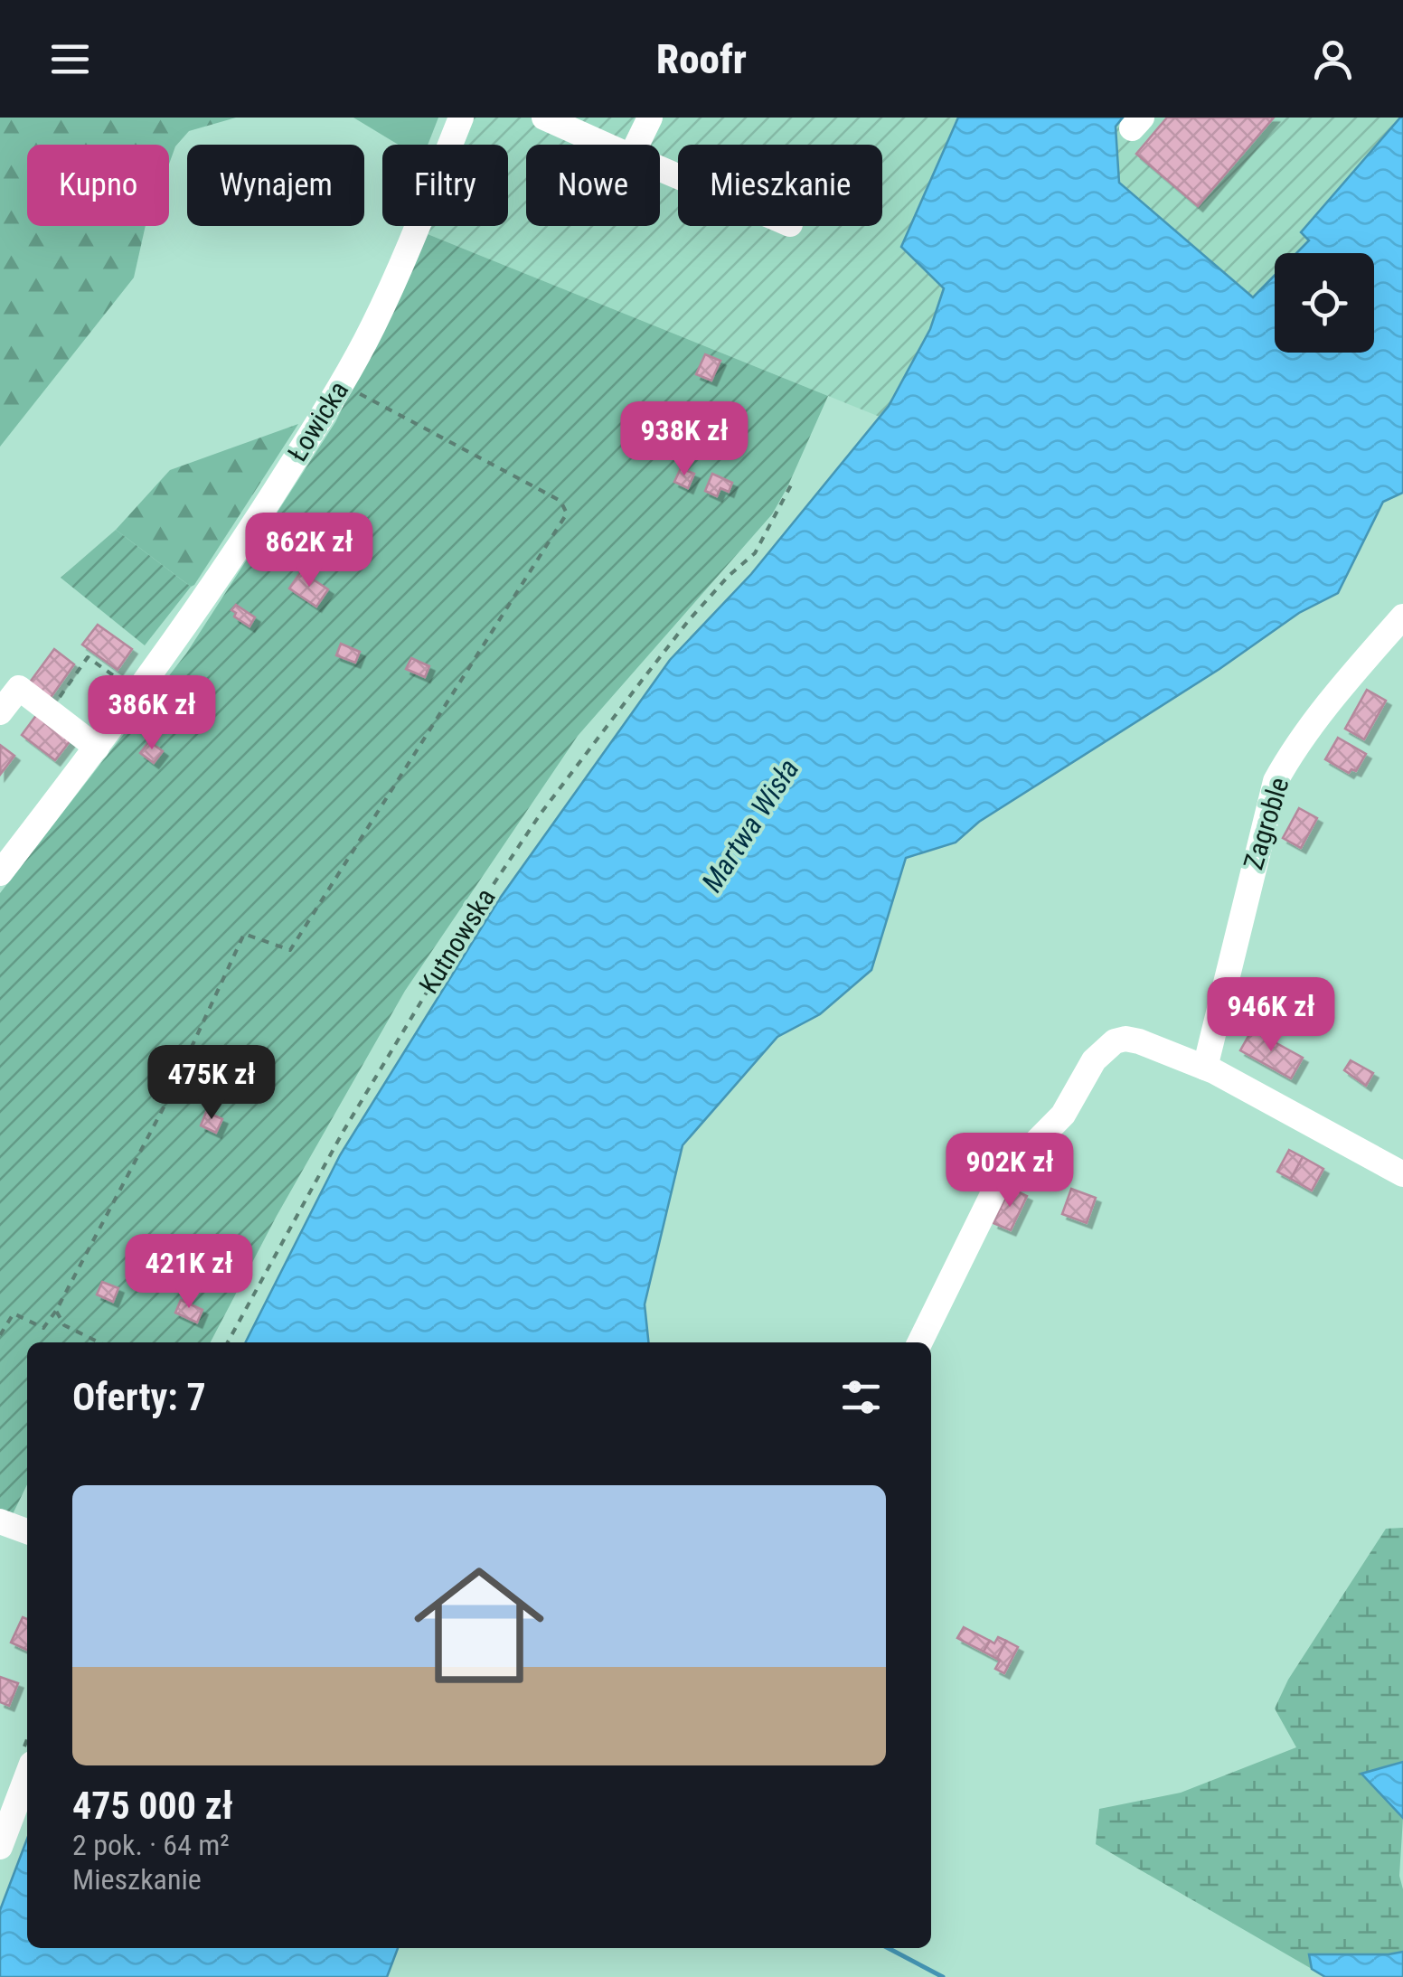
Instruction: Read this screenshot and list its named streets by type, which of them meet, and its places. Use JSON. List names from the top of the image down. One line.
{"streets":{"street":["Łowicka","Zagroble"],"path":["Kutnowska"]},"water":["Martwa Wisła"],"page":{"header":"Roofr","chip":["Kupno","Wynajem","Filtry","Nowe","Mieszkanie"],"price":["938K zł","862K zł","386K zł","946K zł","475K zł","902K zł","421K zł"],"heading":"Oferty: 7","list":[{"name":"475 000 zł","note":"2 pok. · 64 m² · Mieszkanie"}]}}
